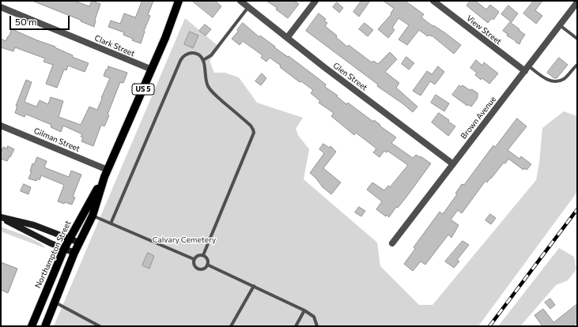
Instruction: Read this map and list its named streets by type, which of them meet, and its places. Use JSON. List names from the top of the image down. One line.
{"streets":{"main road":["US 5","Northampton Street"],"street":["View Street","Clark Street","Glen Street","Brown Avenue","Gilman Street"]},"crossings":[["View Street","Brown Avenue"],["Clark Street","Northampton Street"],["Glen Street","Brown Avenue"],["Gilman Street","Northampton Street"]],"parks":["Calvary Cemetery"],"scale_bar":"50 m"}
